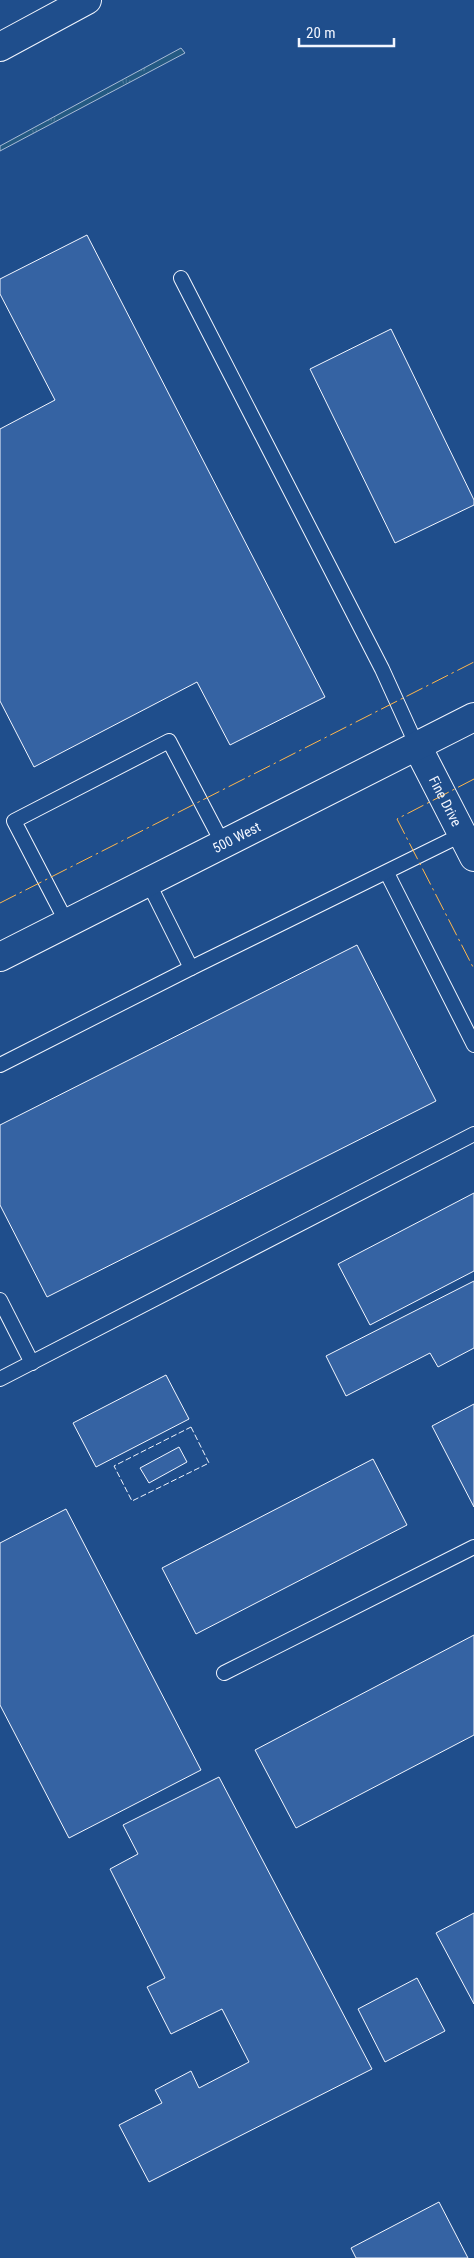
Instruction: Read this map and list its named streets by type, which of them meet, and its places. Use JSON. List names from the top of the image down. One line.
{"streets":{"main road":["Fine Drive","500 West"]},"crossings":[["Fine Drive","500 West"]],"scale_bar":"20 m"}
